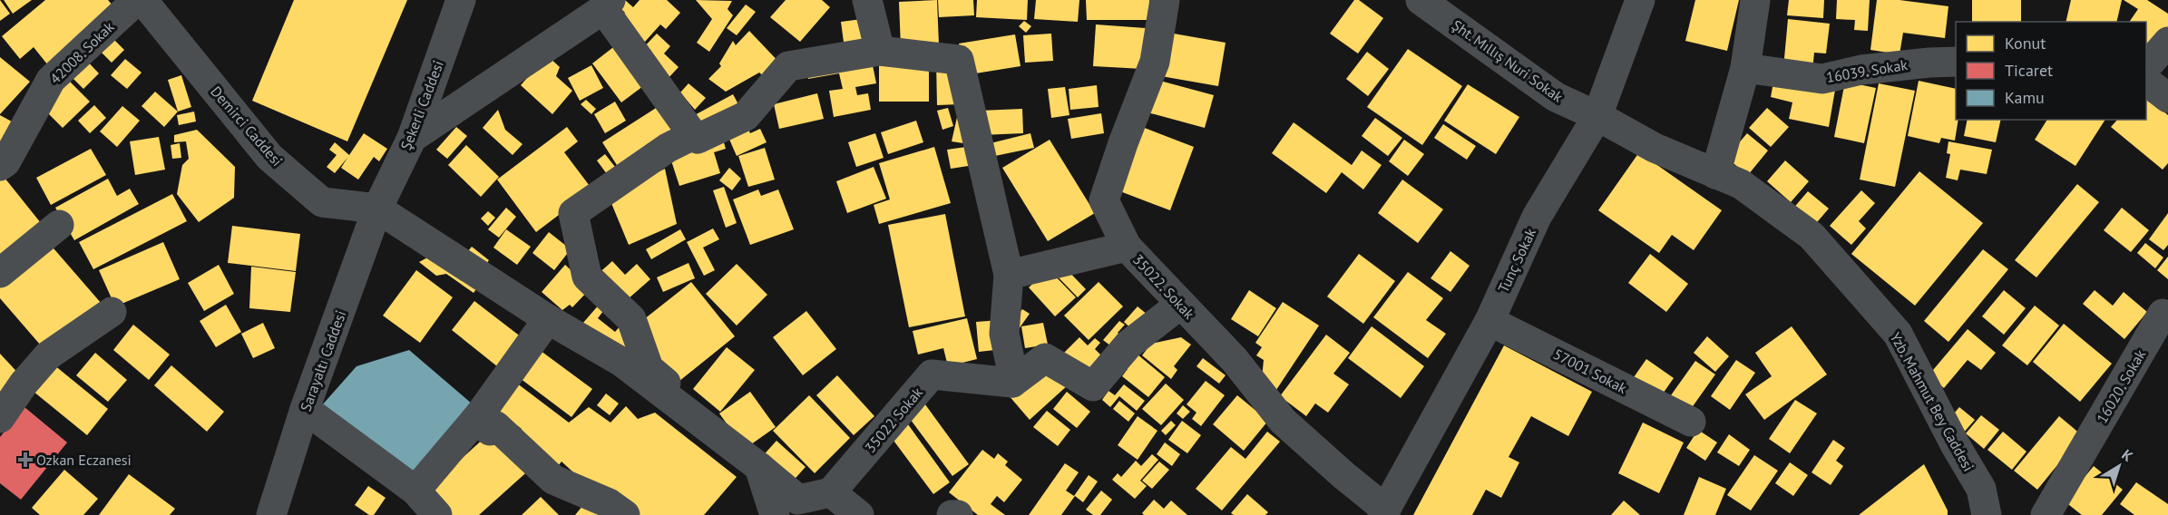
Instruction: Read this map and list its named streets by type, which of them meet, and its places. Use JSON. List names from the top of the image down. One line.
{"streets":{"street":["42008. Sokak","Şht. Mıllış Nuri Sokak","16039. Sokak","Şekerli Caddesi","Demirci Caddesi","Tunç Sokak","35022. Sokak","Sarayaltı Caddesi","57001 Sokak","16020. Sokak","Yzb. Mahmut Bey Caddesi","35022 Sokak"]},"crossings":[["Şht. Mıllış Nuri Sokak","Tunç Sokak"],["Şht. Mıllış Nuri Sokak","Yzb. Mahmut Bey Caddesi"],["Şekerli Caddesi","Demirci Caddesi"],["Şekerli Caddesi","Sarayaltı Caddesi"],["Demirci Caddesi","Sarayaltı Caddesi"],["Tunç Sokak","35022. Sokak"],["Tunç Sokak","57001 Sokak"],["Tunç Sokak","Yzb. Mahmut Bey Caddesi"]],"places":{"health":["Ozkan Eczanesi"]},"legend":["Konut","Ticaret","Kamu"],"north":"top right"}
